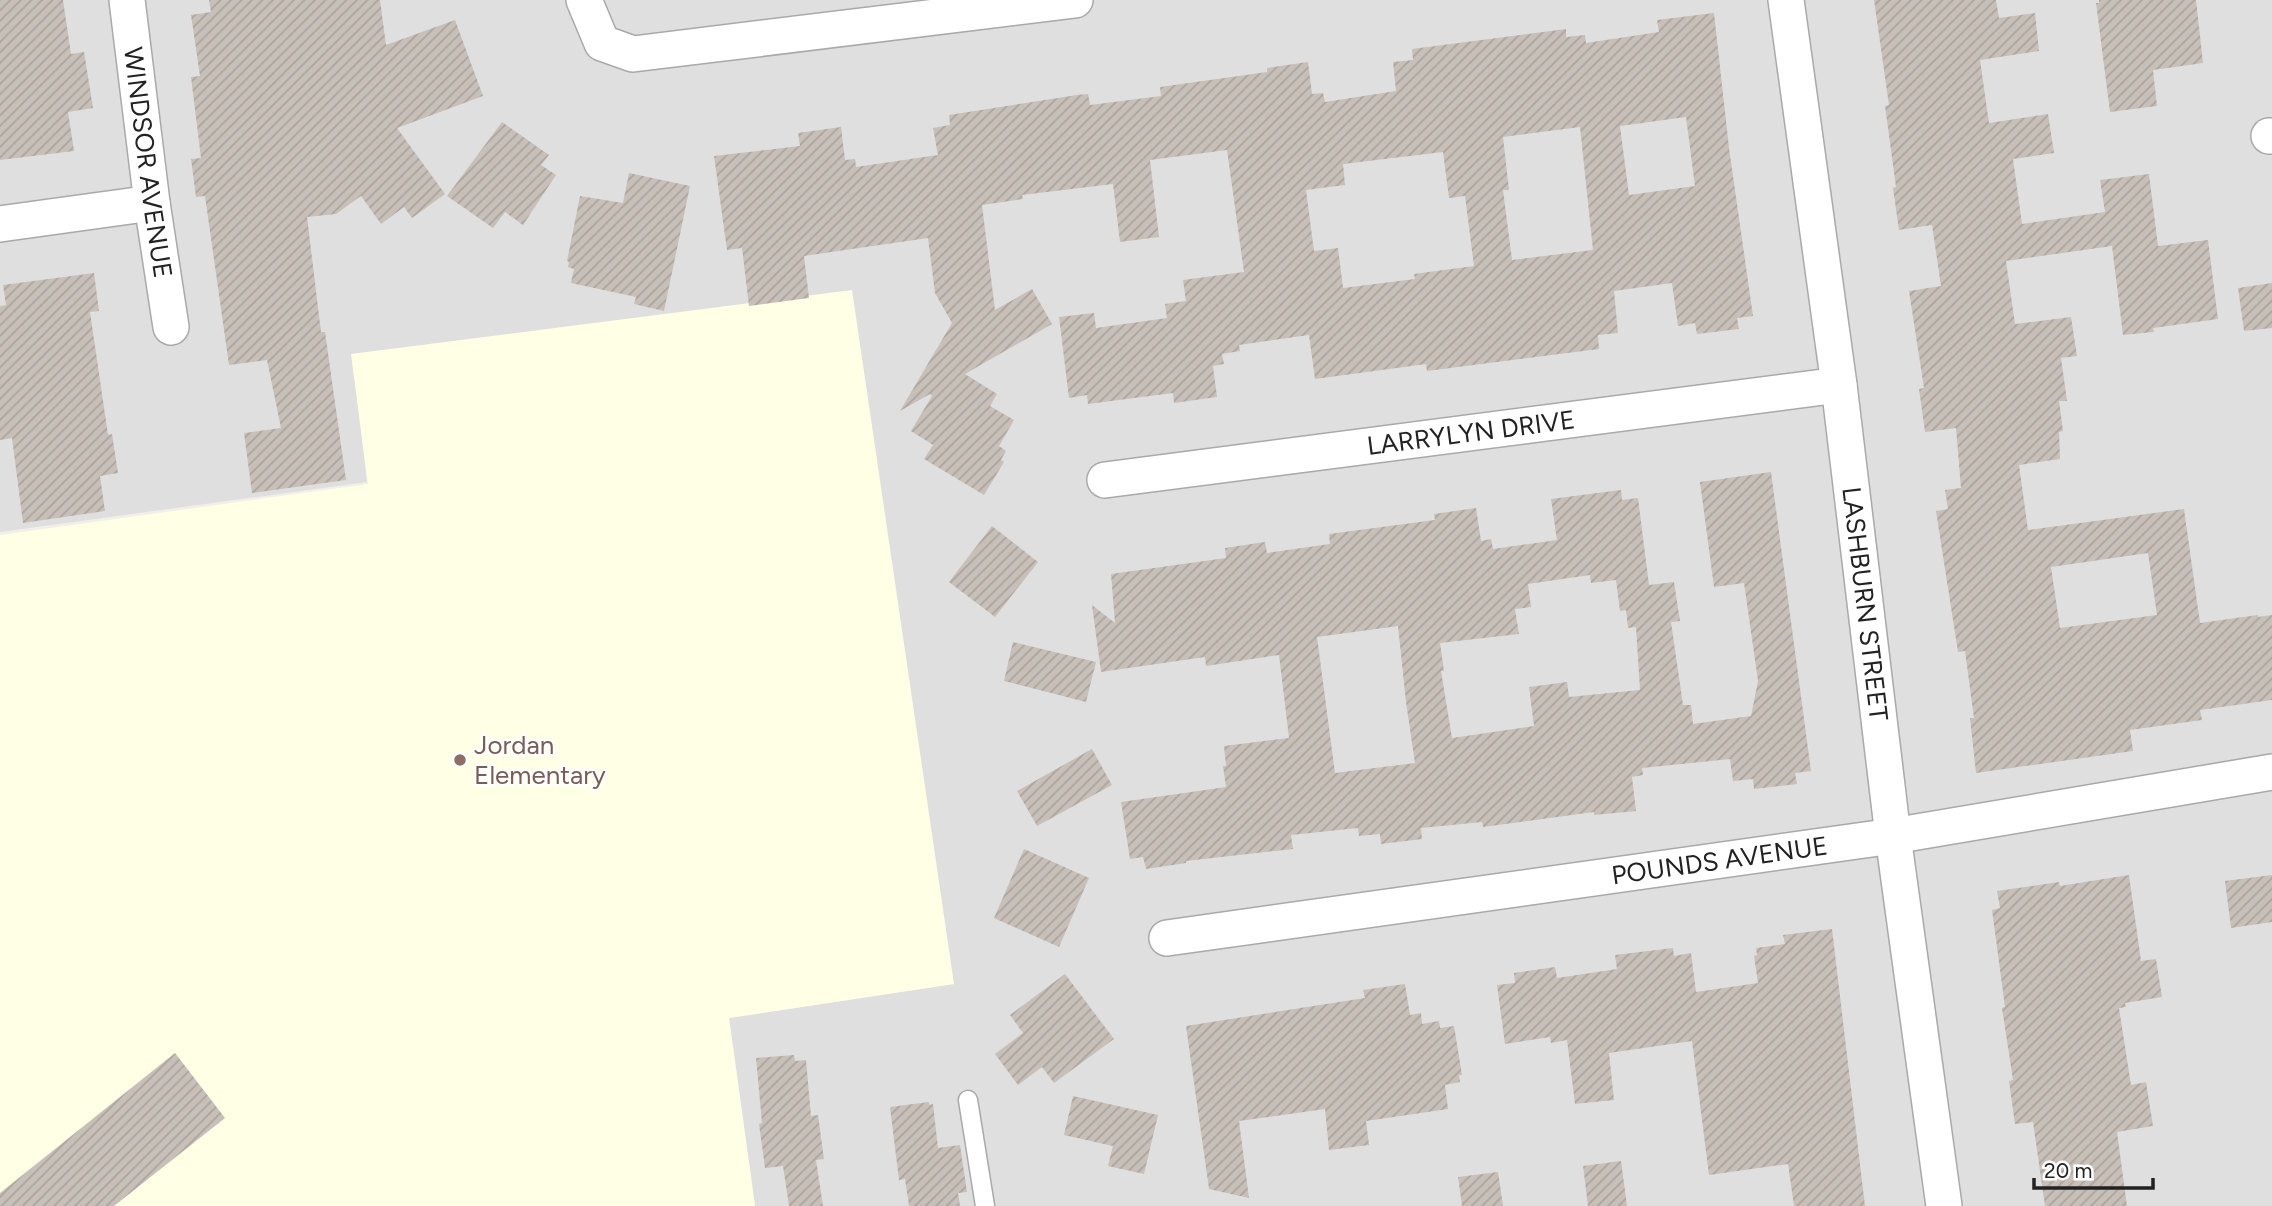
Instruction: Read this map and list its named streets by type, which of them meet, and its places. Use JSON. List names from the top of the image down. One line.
{"streets":{"street":["WINDSOR AVENUE","LARRYLYN DRIVE","LASHBURN STREET","POUNDS AVENUE"]},"crossings":[["LARRYLYN DRIVE","LASHBURN STREET"],["LASHBURN STREET","POUNDS AVENUE"]],"places":["Jordan Elementary"],"scale_bar":"20 m"}
